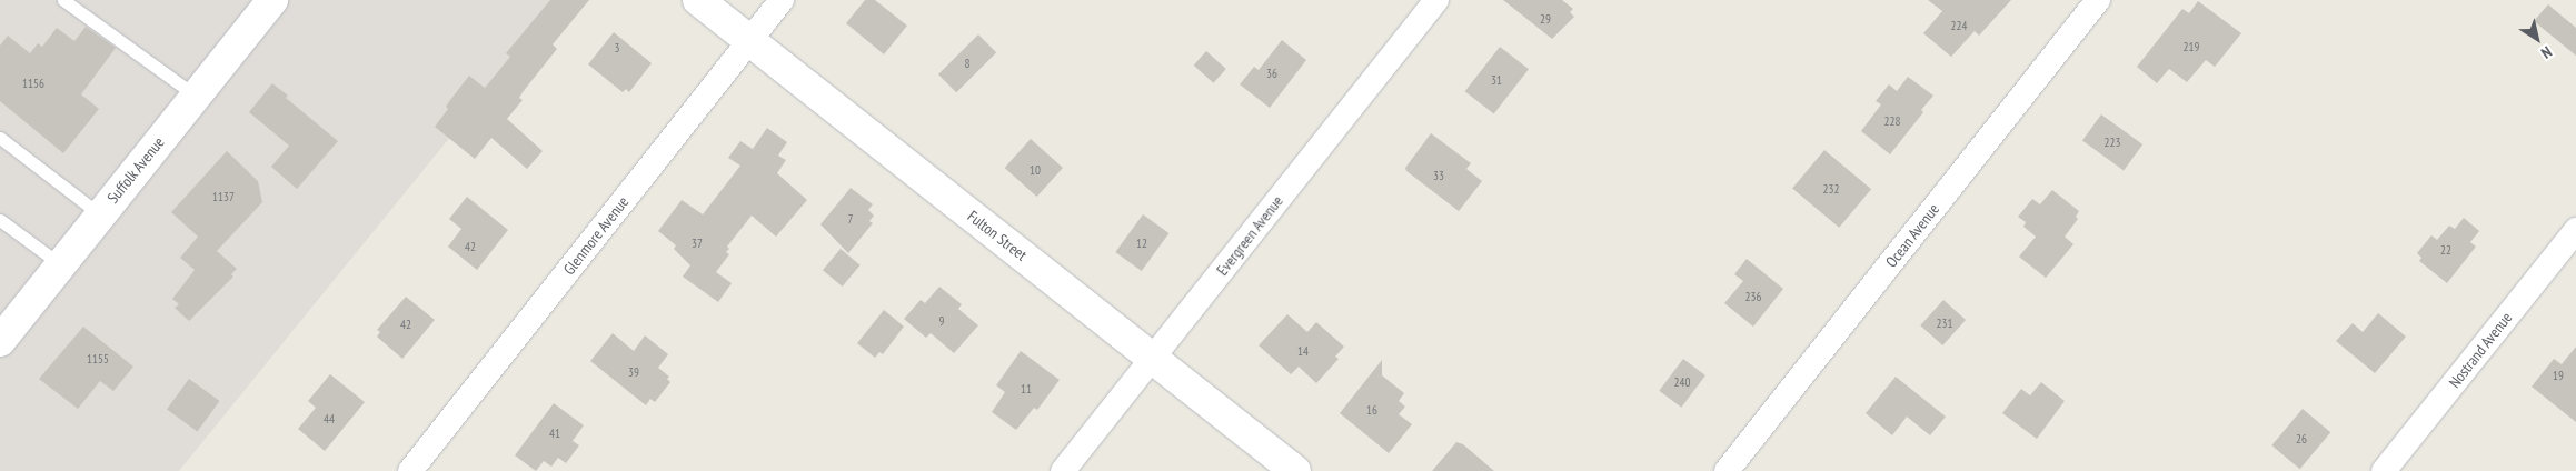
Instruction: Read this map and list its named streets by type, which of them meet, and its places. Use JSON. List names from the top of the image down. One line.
{"streets":{"street":["Suffolk Avenue","Glenmore Avenue","Fulton Street","Evergreen Avenue","Ocean Avenue","Nostrand Avenue"]},"crossings":[["Glenmore Avenue","Fulton Street"],["Fulton Street","Evergreen Avenue"]],"house_numbers":["29","224","219","3","8","36","31","1156","228","223","10","33","232","1137","7","37","12","42","22","236","9","231","42","14","1155","39","19","240","11","16","44","41","26"],"north":"bottom right"}
